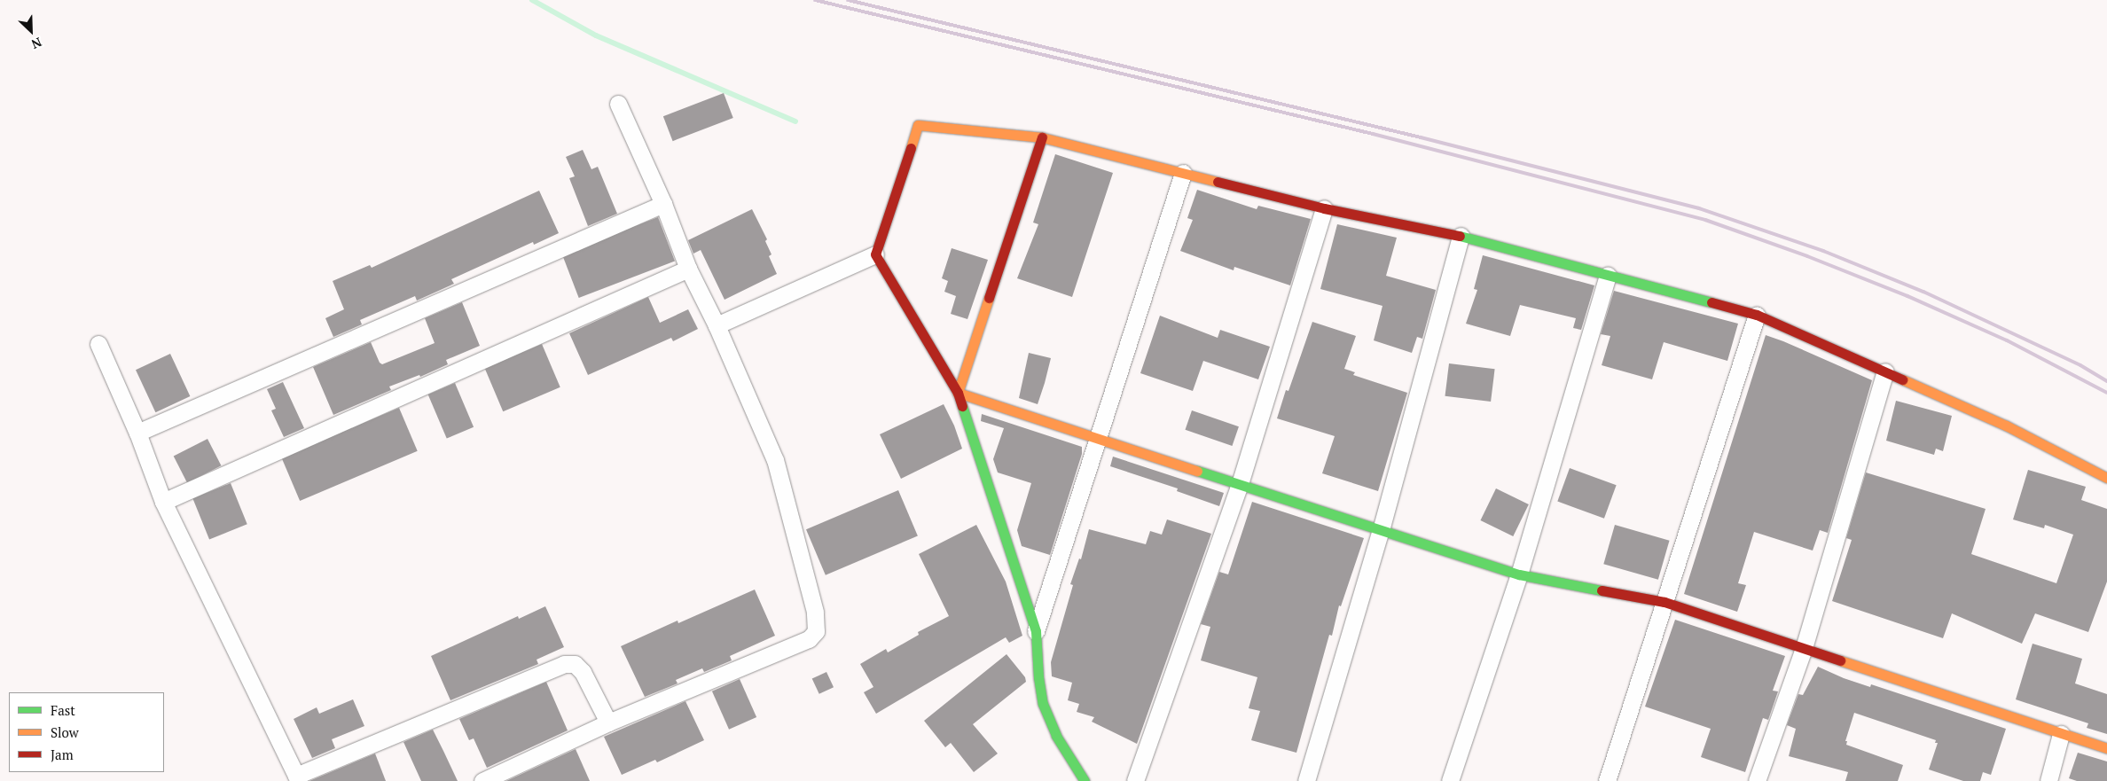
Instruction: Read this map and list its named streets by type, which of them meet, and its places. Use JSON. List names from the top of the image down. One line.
{"legend":["Fast","Slow","Jam"],"north":"bottom right"}
